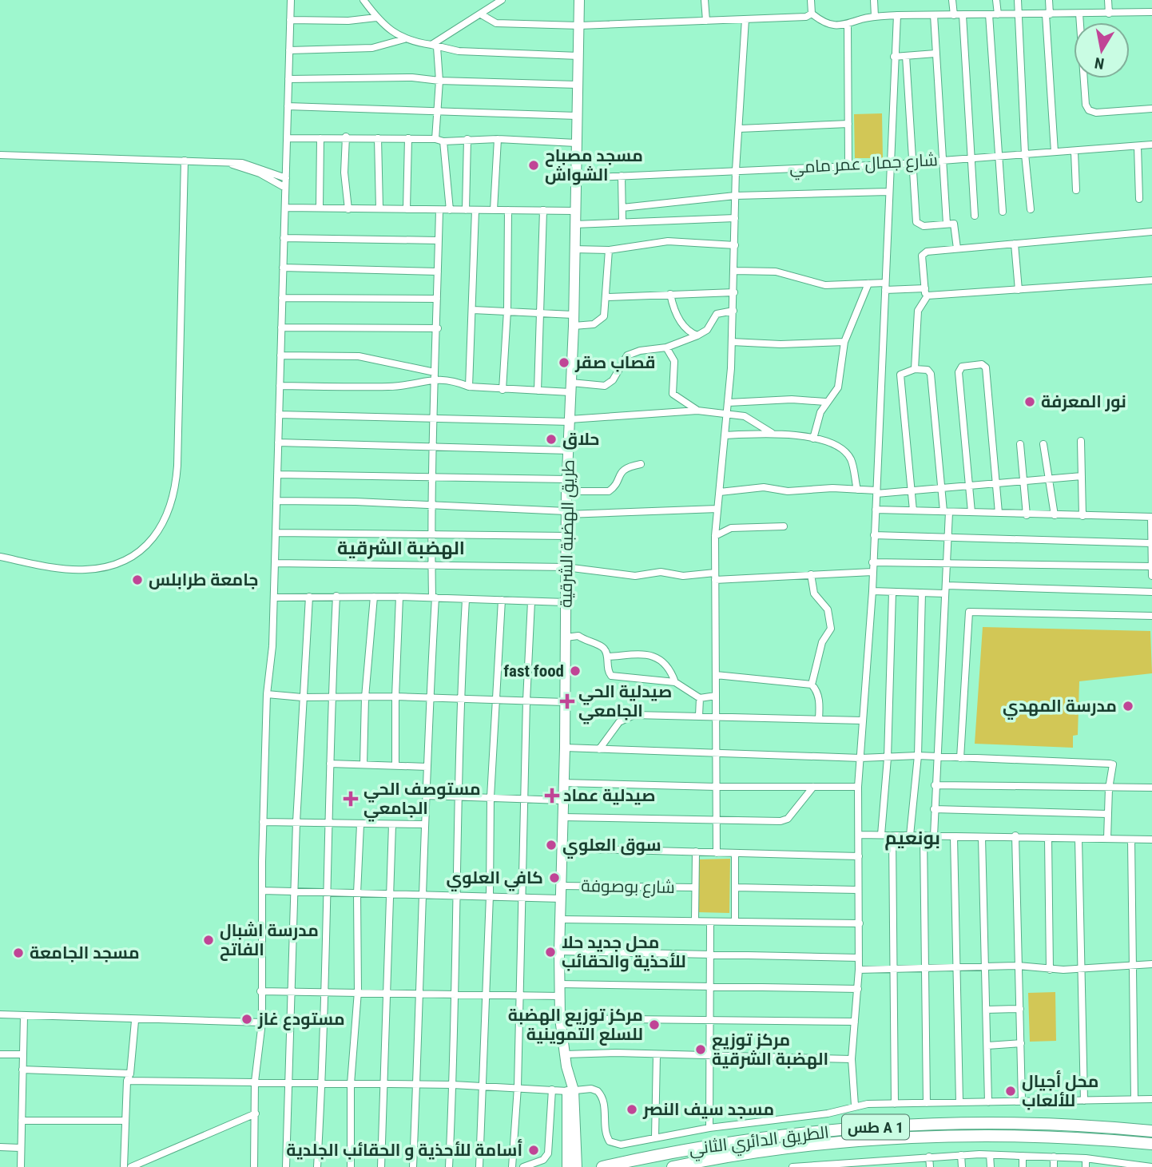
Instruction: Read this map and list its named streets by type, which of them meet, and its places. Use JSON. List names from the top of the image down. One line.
{"streets":{"highway":["طس A 1","الطريق الدائري الثاني"],"main road":["طريق الهضبة الشرقية"],"street":["شارع جمال عمر مامي","شارع بوصوفة"]},"crossings":[["شارع جمال عمر مامي","طريق الهضبة الشرقية"],["طريق الهضبة الشرقية","شارع بوصوفة"]],"districts":["الهضبة الشرقية","بونعيم"],"places":{"other":["مسجد مصباح الشواش","قصاب صقر","نور المعرفة","حلاق","جامعة طرابلس","fast food","مدرسة المهدي","سوق العلوي","كافي العلوي","مدرسة اشبال الفاتح","محل جديد حلا للأحذية والحقائب","مسجد الجامعة","مستودع غاز","مركز توزيع الهضبة للسلع التموينية","مركز توزيع الهضبة الشرقية","محل أجيال للألعاب","مسجد سيف النصر","أسامة للأحذية و الحقائب الجلدية"],"health":["صيدلية الحي الجامعي","صيدلية عماد","مستوصف الحي الجامعي"]},"north":"bottom"}
